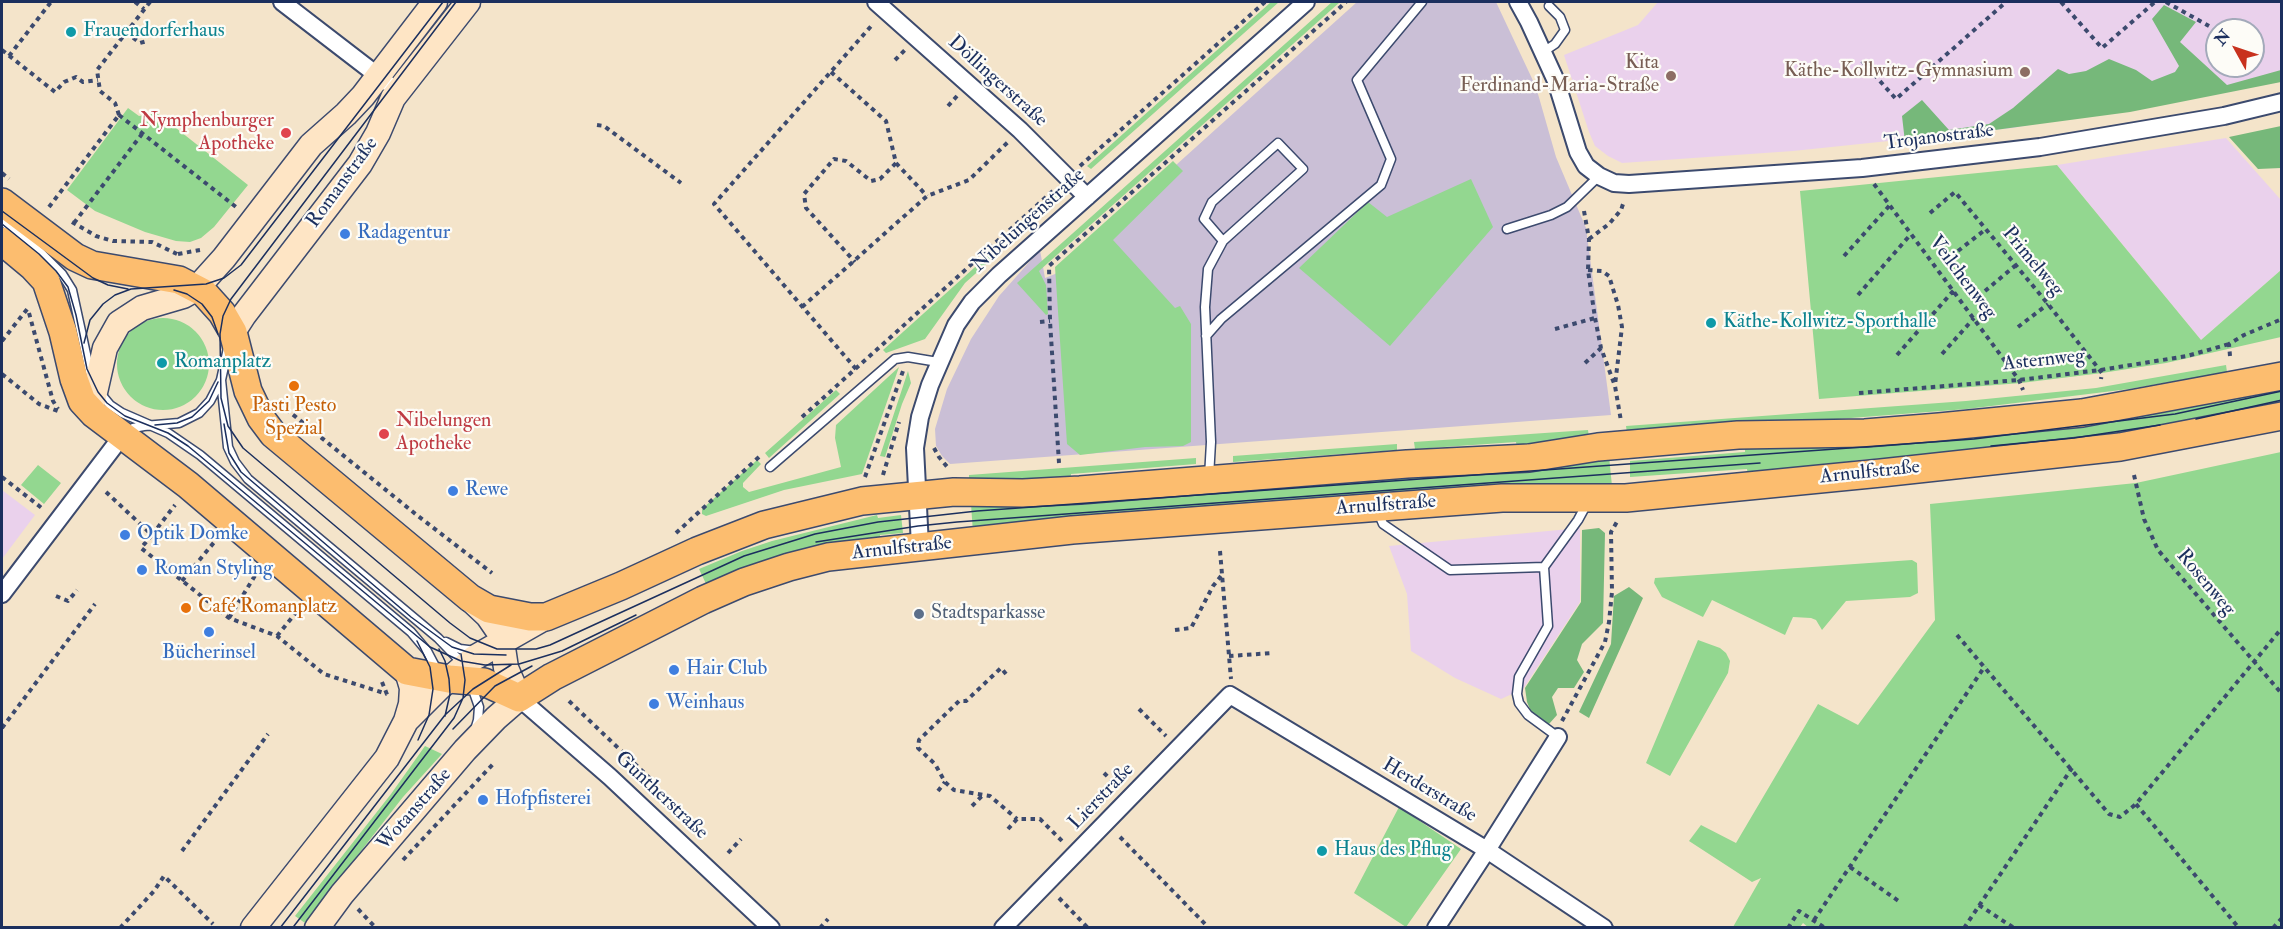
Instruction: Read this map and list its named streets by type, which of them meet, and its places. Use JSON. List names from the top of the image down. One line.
{"streets":{"main road":["Romanstraße","Arnulfstraße","Wotanstraße"],"street":["Döllingerstraße","Trojanostraße","Nibelungenstraße","Herderstraße","Guntherstraße","Lierstraße"],"path":["Primelweg","Veilchenweg","Asternweg","Rosenweg"]},"crossings":[["Döllingerstraße","Nibelungenstraße"],["Nibelungenstraße","Arnulfstraße"],["Primelweg","Asternweg"],["Veilchenweg","Asternweg"],["Arnulfstraße","Guntherstraße"],["Arnulfstraße","Wotanstraße"],["Herderstraße","Lierstraße"],["Guntherstraße","Wotanstraße"]],"places":["Frauendorferhaus","Käthe-Kollwitz-Gymnasium","Kita Ferdinand-Maria-Straße","Nymphenburger Apotheke","Radagentur","Käthe-Kollwitz-Sporthalle","Romanplatz","Pasti Pesto Spezial","Nibelungen Apotheke","Rewe","Optik Domke","Roman Styling","Café Romanplatz","Stadtsparkasse","Bücherinsel","Hair Club","Weinhaus","Hofpfisterei","Haus des Pflug"],"north":"top left"}
